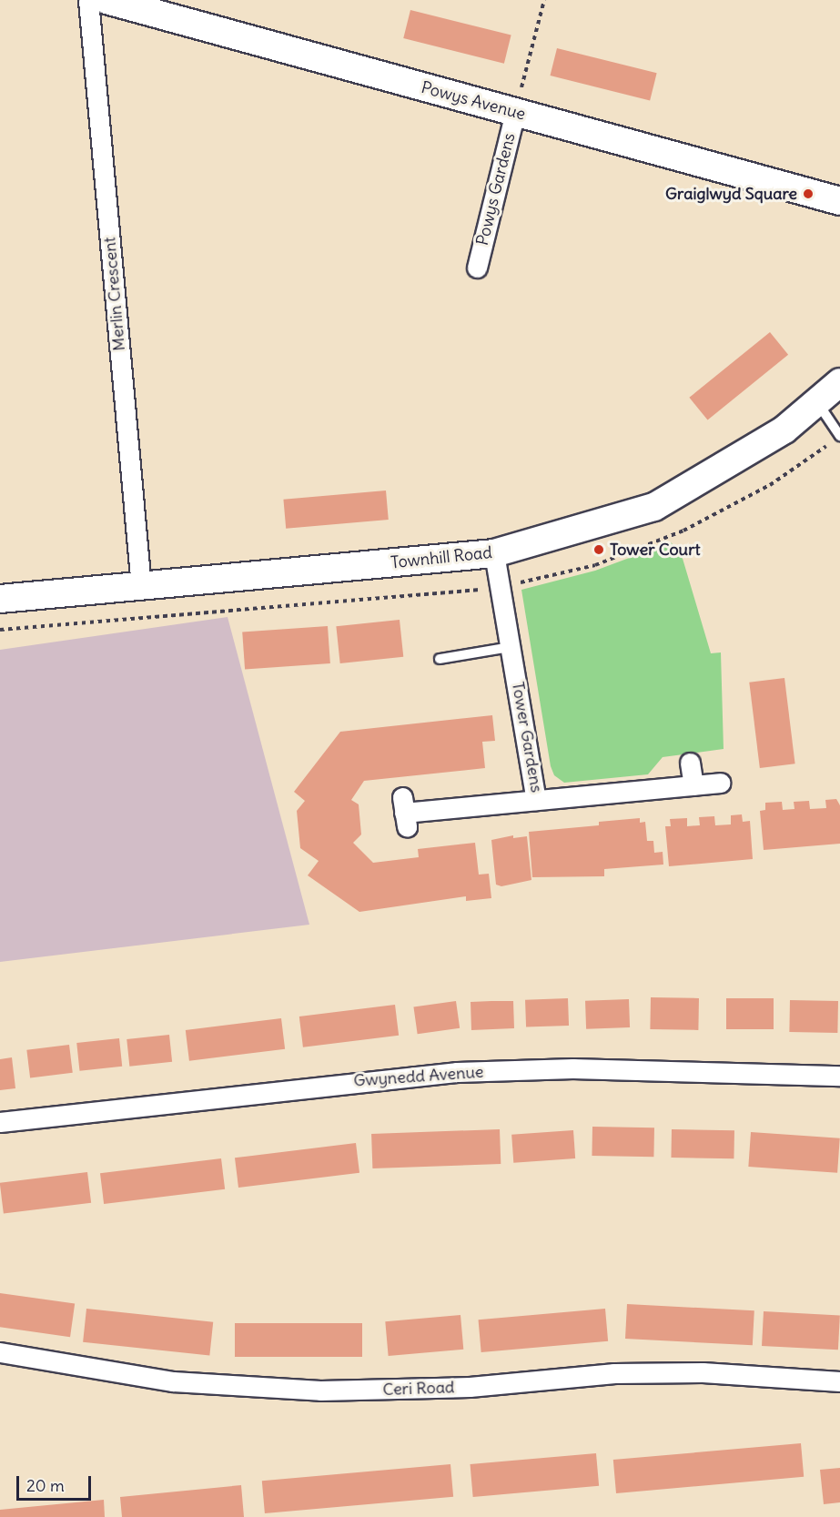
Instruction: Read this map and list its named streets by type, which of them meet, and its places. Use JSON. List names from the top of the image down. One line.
{"streets":{"street":["Powys Avenue","Powys Gardens","Merlin Crescent","Townhill Road","Tower Gardens","Gwynedd Avenue","Ceri Road"]},"crossings":[["Powys Avenue","Powys Gardens"],["Merlin Crescent","Townhill Road"],["Townhill Road","Tower Gardens"]],"places":["Graiglwyd Square","Tower Court"],"scale_bar":"20 m"}
